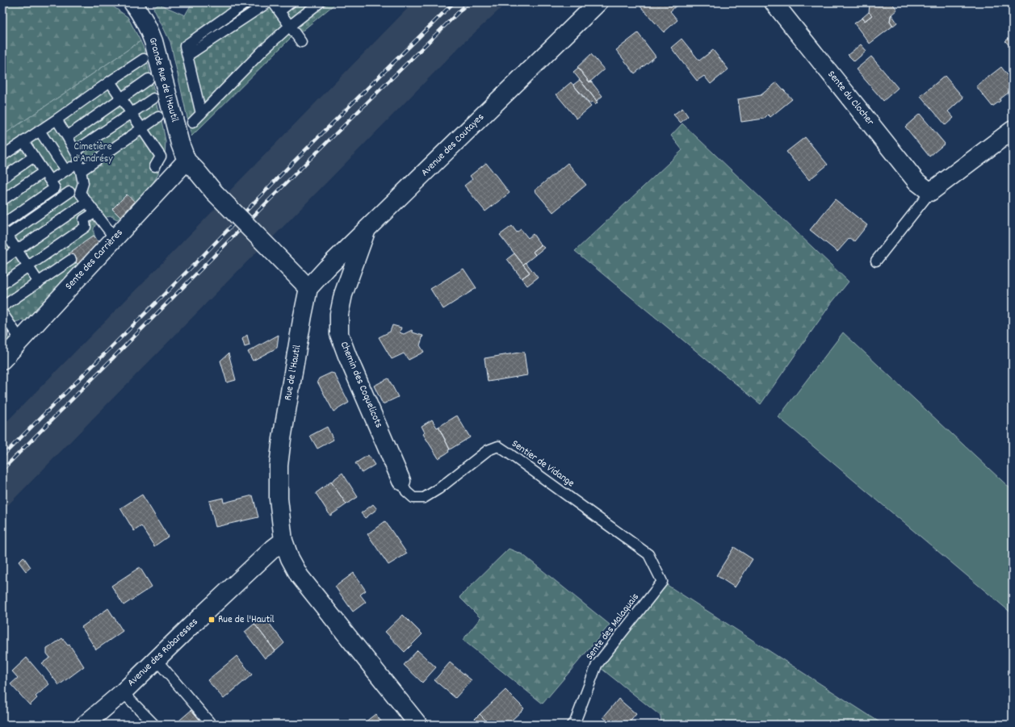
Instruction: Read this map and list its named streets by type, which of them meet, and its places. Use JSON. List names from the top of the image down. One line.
{"streets":{"street":["Grande Rue de l'Hautil","Sente du Clocher","Avenue des Coutayes","Sente des Carrières","Rue de l'Hautil","Chemin des Coquelicots","Avenue des Robaresses"],"lane":["Sentier de Vidange","Sente des Malaquais"]},"crossings":[["Grande Rue de l'Hautil","Sente des Carrières"],["Avenue des Coutayes","Rue de l'Hautil"],["Avenue des Coutayes","Chemin des Coquelicots"],["Rue de l'Hautil","Avenue des Robaresses"],["Chemin des Coquelicots","Sentier de Vidange"],["Sentier de Vidange","Sente des Malaquais"]],"parks":["Cimetière d'Andrésy"],"places":{"transit":["Rue de l'Hautil"]}}
